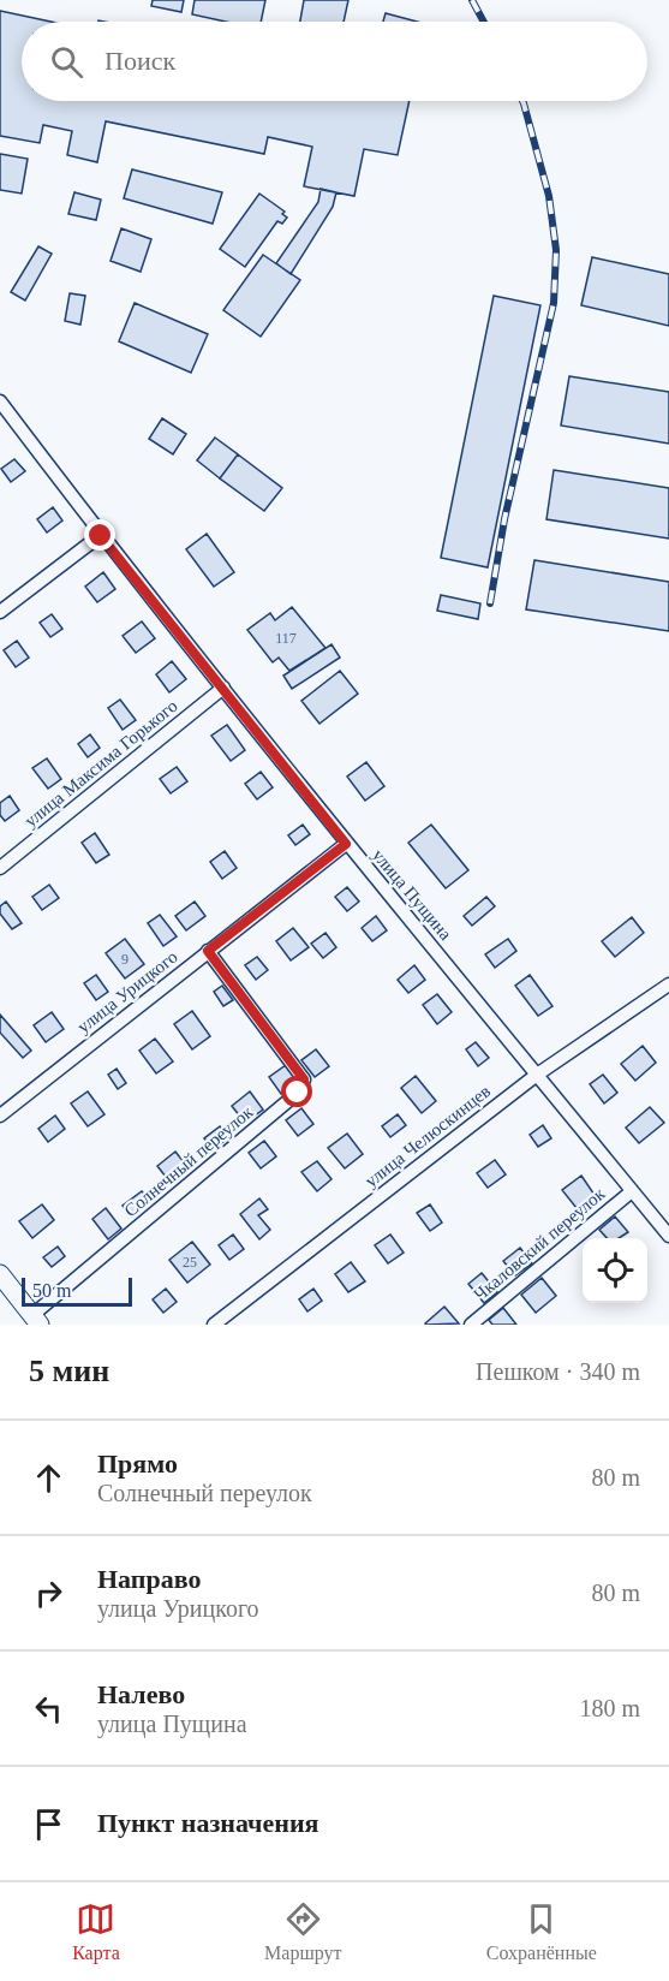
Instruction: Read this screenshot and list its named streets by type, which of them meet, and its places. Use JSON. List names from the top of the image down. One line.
{"streets":{"street":["улица Максима Горького","улица Пущина","улица Урицкого","улица Челюскинцев","Солнечный переулок","Чкаловский переулок"]},"crossings":[["улица Максима Горького","улица Пущина"],["улица Пущина","улица Урицкого"],["улица Пущина","улица Челюскинцев"],["улица Пущина","Чкаловский переулок"],["улица Урицкого","Солнечный переулок"]],"house_numbers":["117","9","25"],"scale_bar":"50 m","page":{"search":"Поиск","scale":"50 m","heading":["5 мин","Пешком · 340 m"],"list":[["Прямо","Солнечный переулок","80 m"],["Направо","улица Урицкого","80 m"],["Налево","улица Пущина","180 m"],"Пункт назначения"],"nav":["Карта","Маршрут","Сохранённые"]}}
